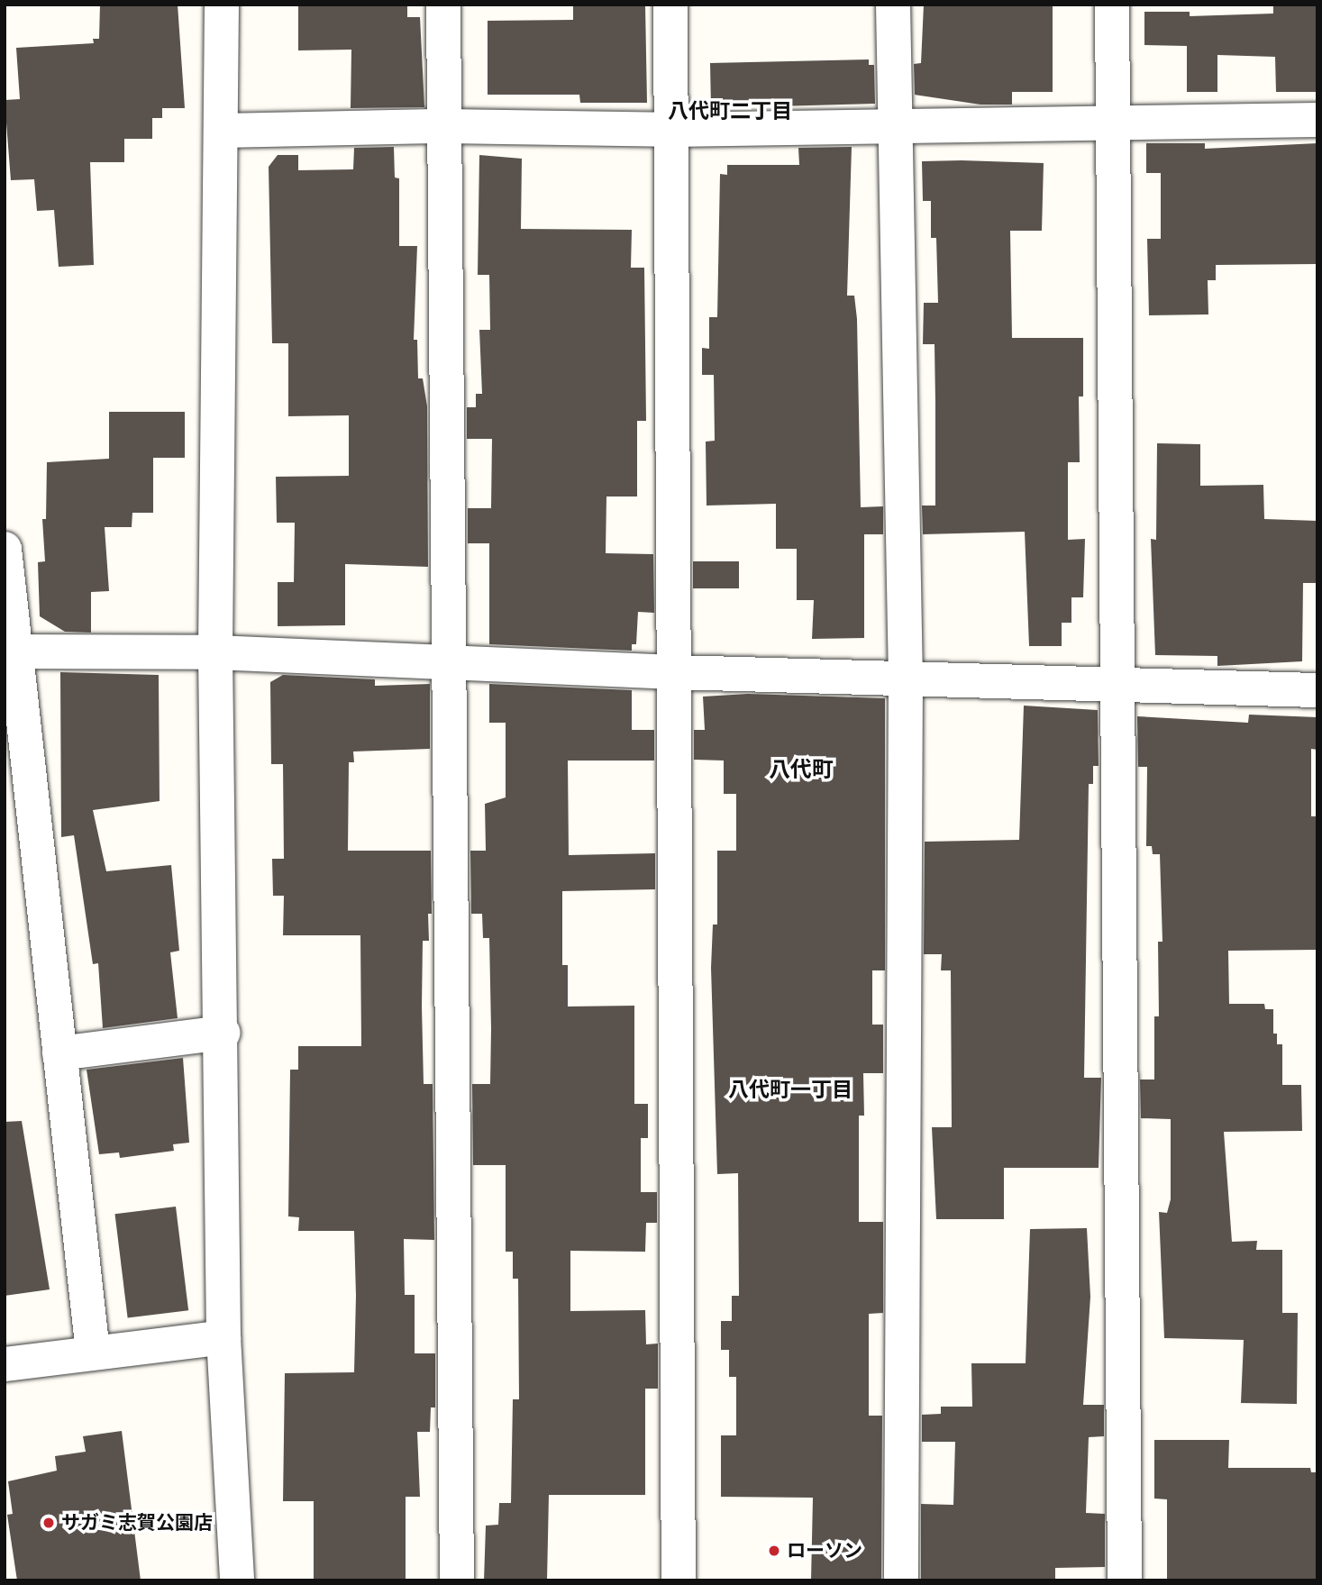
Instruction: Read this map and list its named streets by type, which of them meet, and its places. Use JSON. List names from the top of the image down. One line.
{"districts":["八代町二丁目","八代町","八代町一丁目"],"places":["サガミ志賀公園店","ローソン"]}
